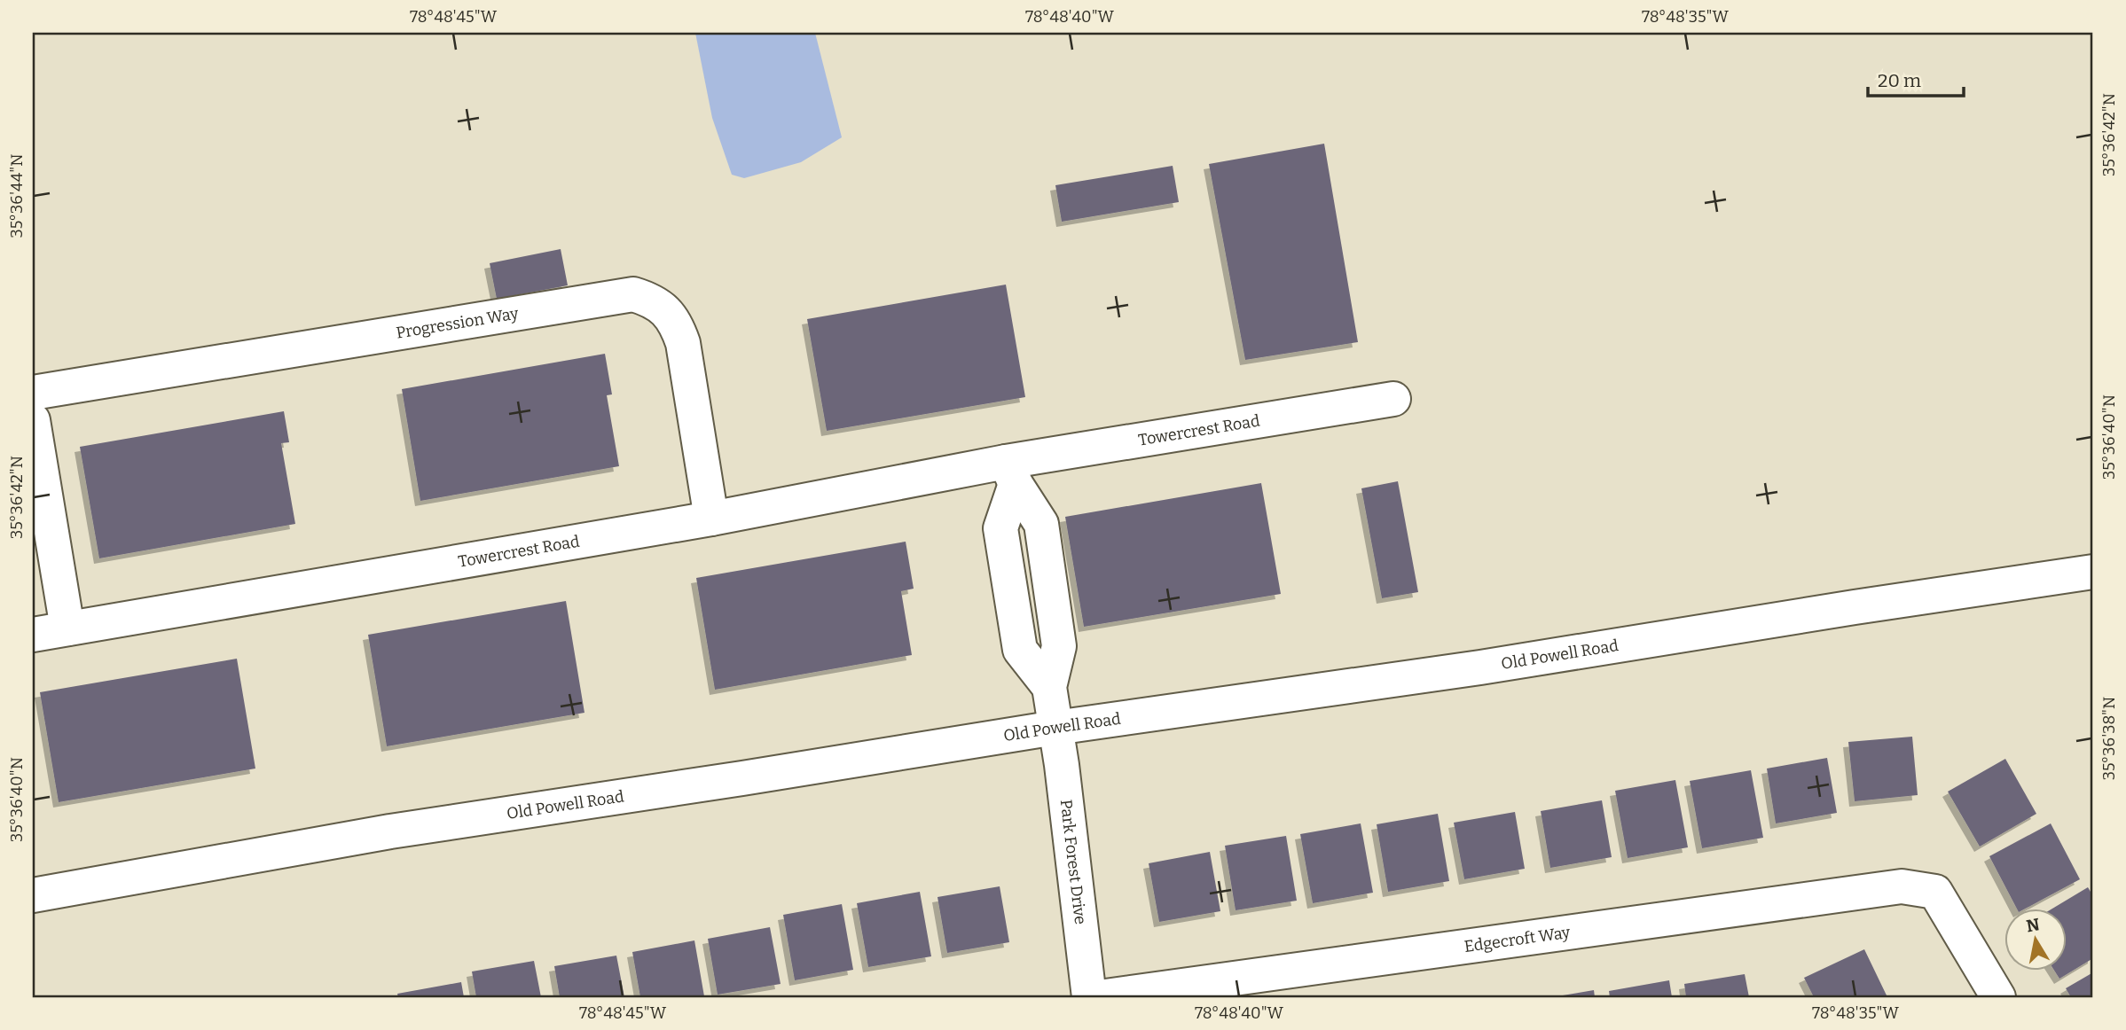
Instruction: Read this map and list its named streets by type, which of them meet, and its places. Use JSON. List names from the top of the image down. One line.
{"streets":{"street":["Progression Way","Towercrest Road","Old Powell Road","Park Forest Drive","Edgecroft Way"]},"crossings":[["Progression Way","Towercrest Road"],["Old Powell Road","Park Forest Drive"]],"scale_bar":"20 m","north":"top","coordinates":["78°48'45\"W","78°48'40\"W","78°48'35\"W","35°36'42\"N","35°36'44\"N","35°36'40\"N","35°36'38\"N"]}
